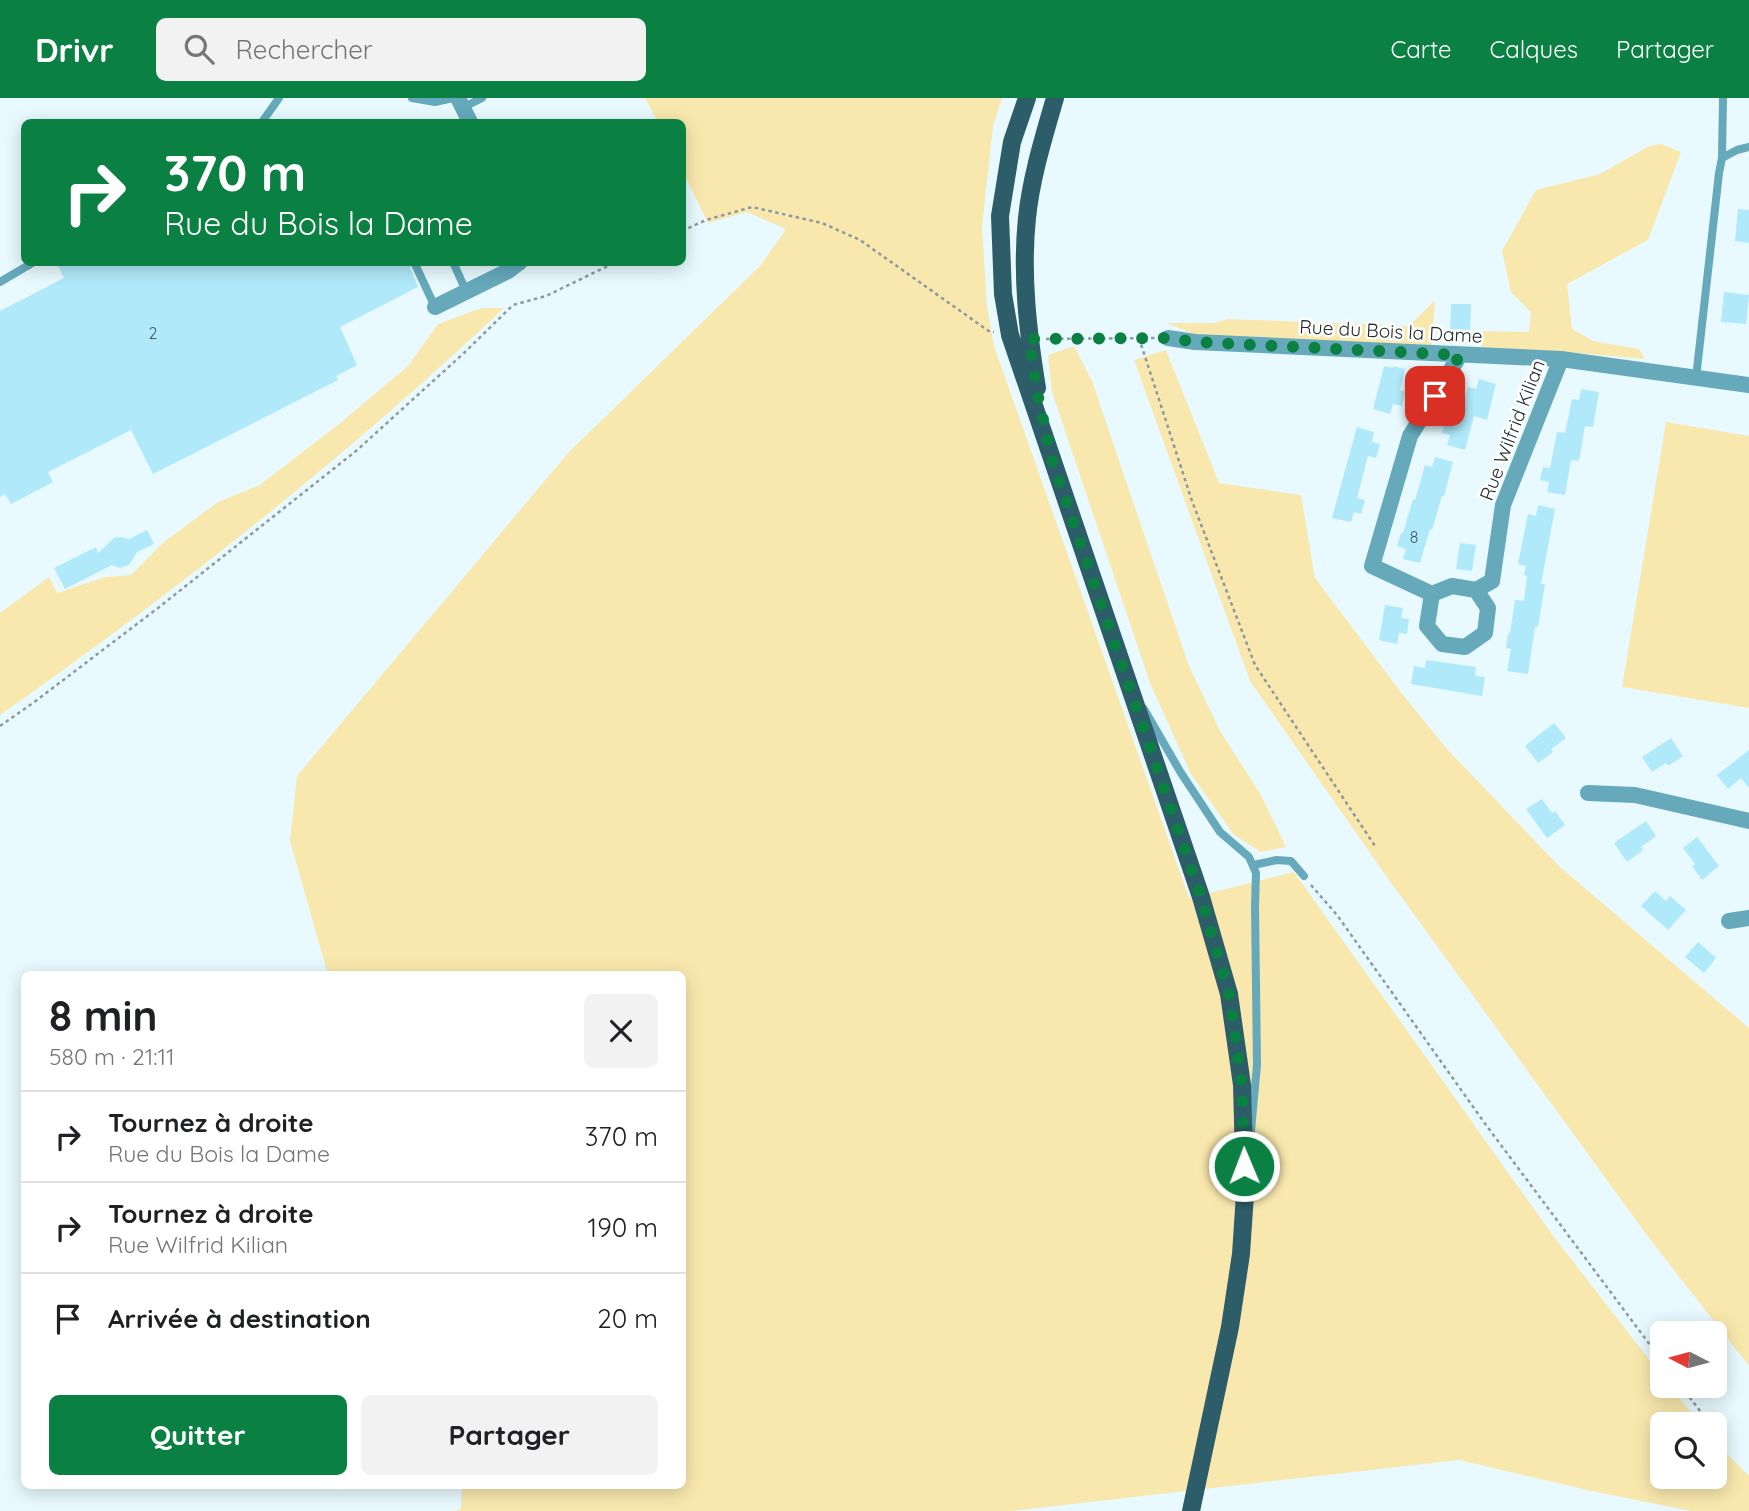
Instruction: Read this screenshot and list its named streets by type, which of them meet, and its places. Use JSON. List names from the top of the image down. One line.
{"streets":{"street":["Rue du Bois la Dame","Rue Wilfrid Kilian"]},"crossings":[["Rue du Bois la Dame","Rue Wilfrid Kilian"]],"house_numbers":["2","8"],"north":"left","page":{"header":"Drivr","search":"Rechercher","nav":["Carte","Calques","Partager"],"turn":["370 m","Rue du Bois la Dame"],"heading":["8 min","580 m · 21:11"],"list":[{"name":"Tournez à droite","note":"Rue du Bois la Dame","value":"370 m"},{"name":"Tournez à droite","note":"Rue Wilfrid Kilian","value":"190 m"},{"name":"Arrivée à destination","value":"20 m"}],"buttons":["Quitter","Partager"]}}
